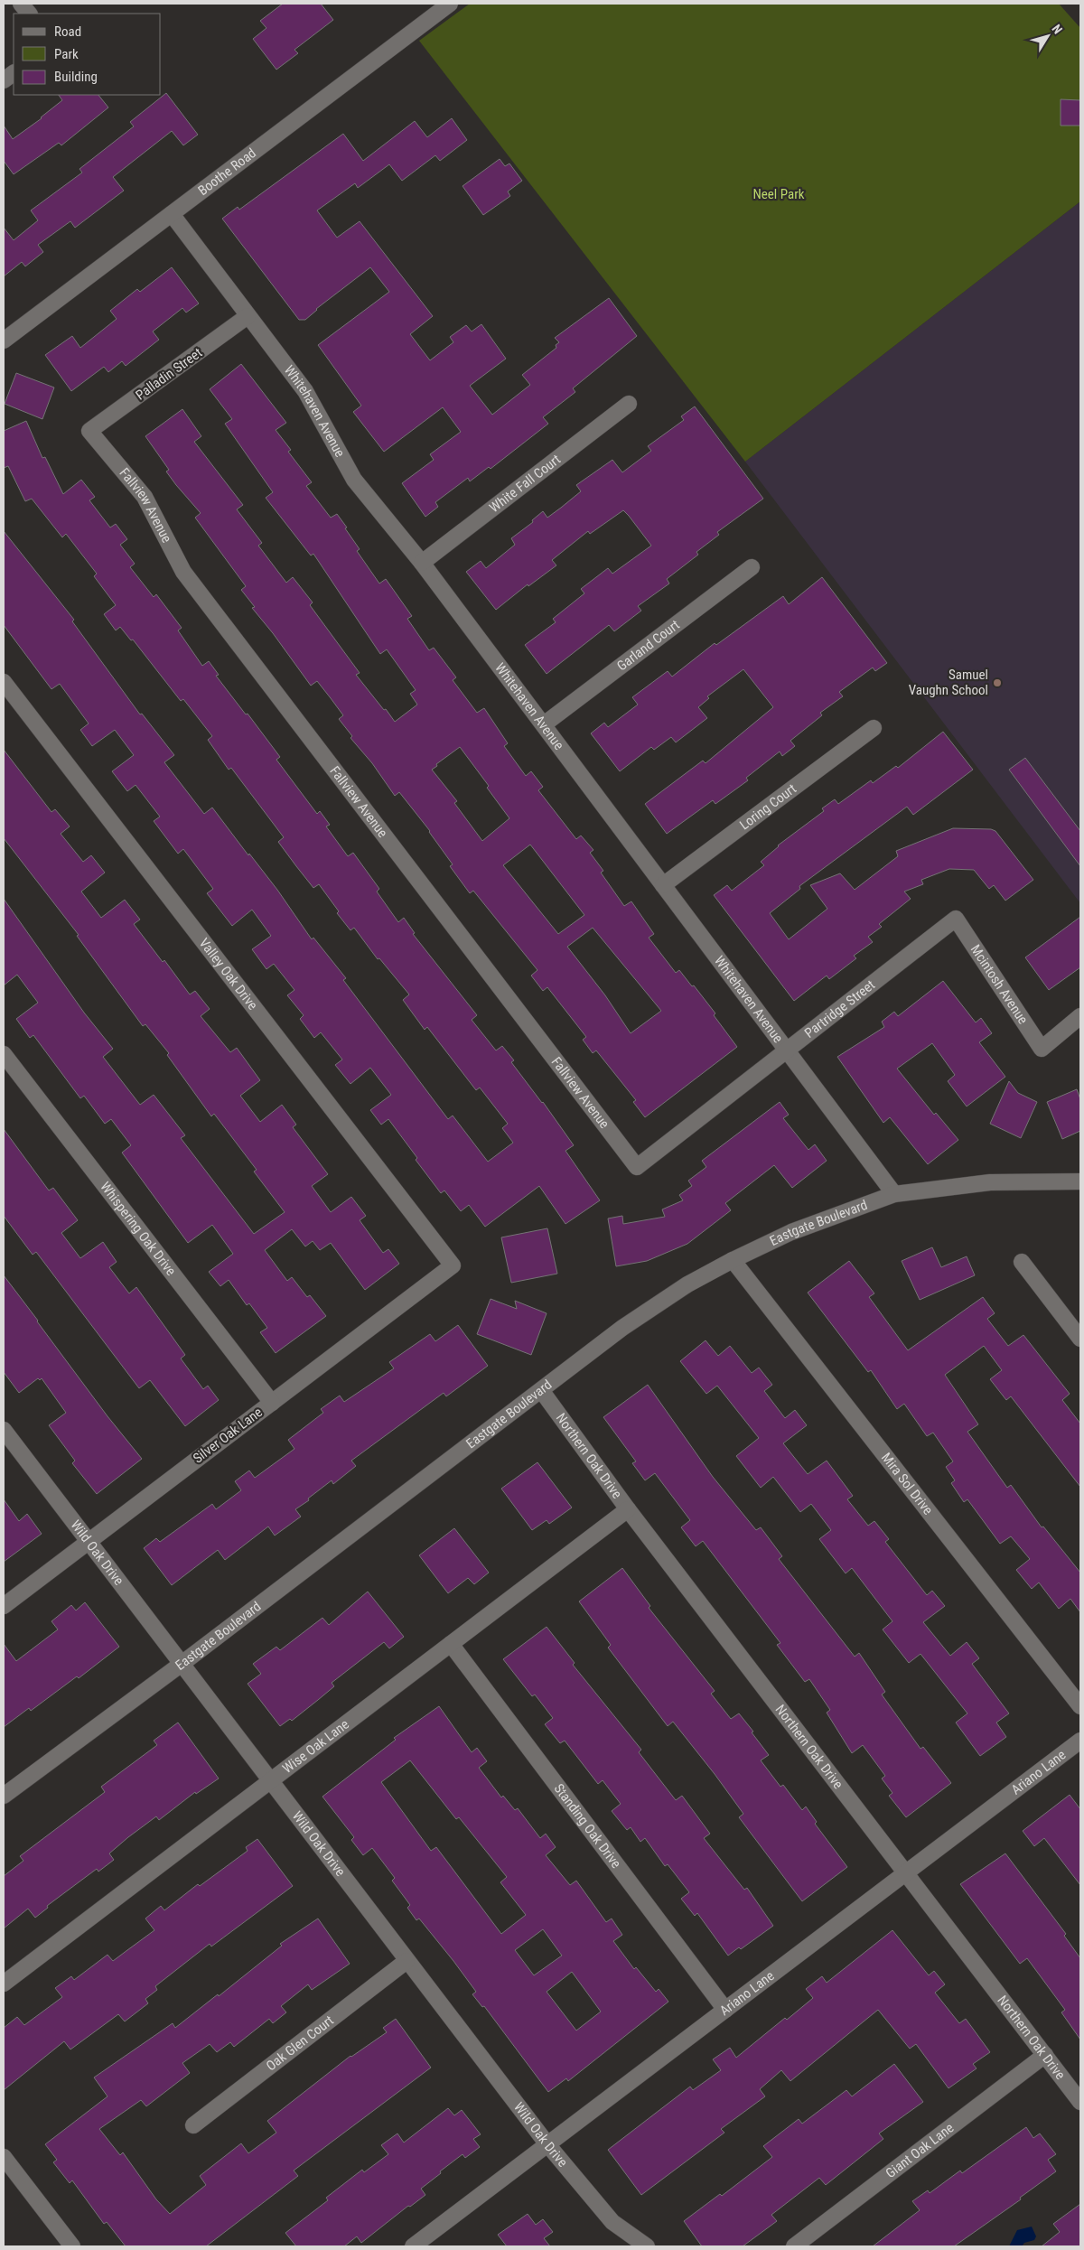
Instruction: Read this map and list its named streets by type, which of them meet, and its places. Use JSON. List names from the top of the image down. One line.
{"streets":{"street":["Boothe Road","Palladin Street","Whitehaven Avenue","White Fall Court","Fallview Avenue","Garland Court","Loring Court","Valley Oak Drive","Mcintosh Avenue","Partridge Street","Eastgate Boulevard","Whispering Oak Drive","Silver Oak Lane","Northern Oak Drive","Mira Sol Drive","Wild Oak Drive","Wise Oak Lane","Ariano Lane","Standing Oak Drive","Oak Glen Court","Giant Oak Lane"]},"crossings":[["Boothe Road","Whitehaven Avenue"],["Palladin Street","Whitehaven Avenue"],["Palladin Street","Fallview Avenue"],["Whitehaven Avenue","White Fall Court"],["Whitehaven Avenue","Garland Court"],["Whitehaven Avenue","Loring Court"],["Whitehaven Avenue","Partridge Street"],["Whitehaven Avenue","Eastgate Boulevard"],["Fallview Avenue","Partridge Street"],["Valley Oak Drive","Silver Oak Lane"],["Mcintosh Avenue","Partridge Street"],["Eastgate Boulevard","Northern Oak Drive"],["Eastgate Boulevard","Mira Sol Drive"],["Eastgate Boulevard","Wild Oak Drive"],["Whispering Oak Drive","Silver Oak Lane"],["Silver Oak Lane","Wild Oak Drive"],["Northern Oak Drive","Wise Oak Lane"],["Northern Oak Drive","Ariano Lane"],["Northern Oak Drive","Giant Oak Lane"],["Wild Oak Drive","Wise Oak Lane"],["Wild Oak Drive","Ariano Lane"],["Wild Oak Drive","Oak Glen Court"],["Wise Oak Lane","Standing Oak Drive"],["Ariano Lane","Standing Oak Drive"]],"parks":["Neel Park"],"places":["Samuel Vaughn School"],"legend":["Road","Park","Building"],"north":"top right"}
